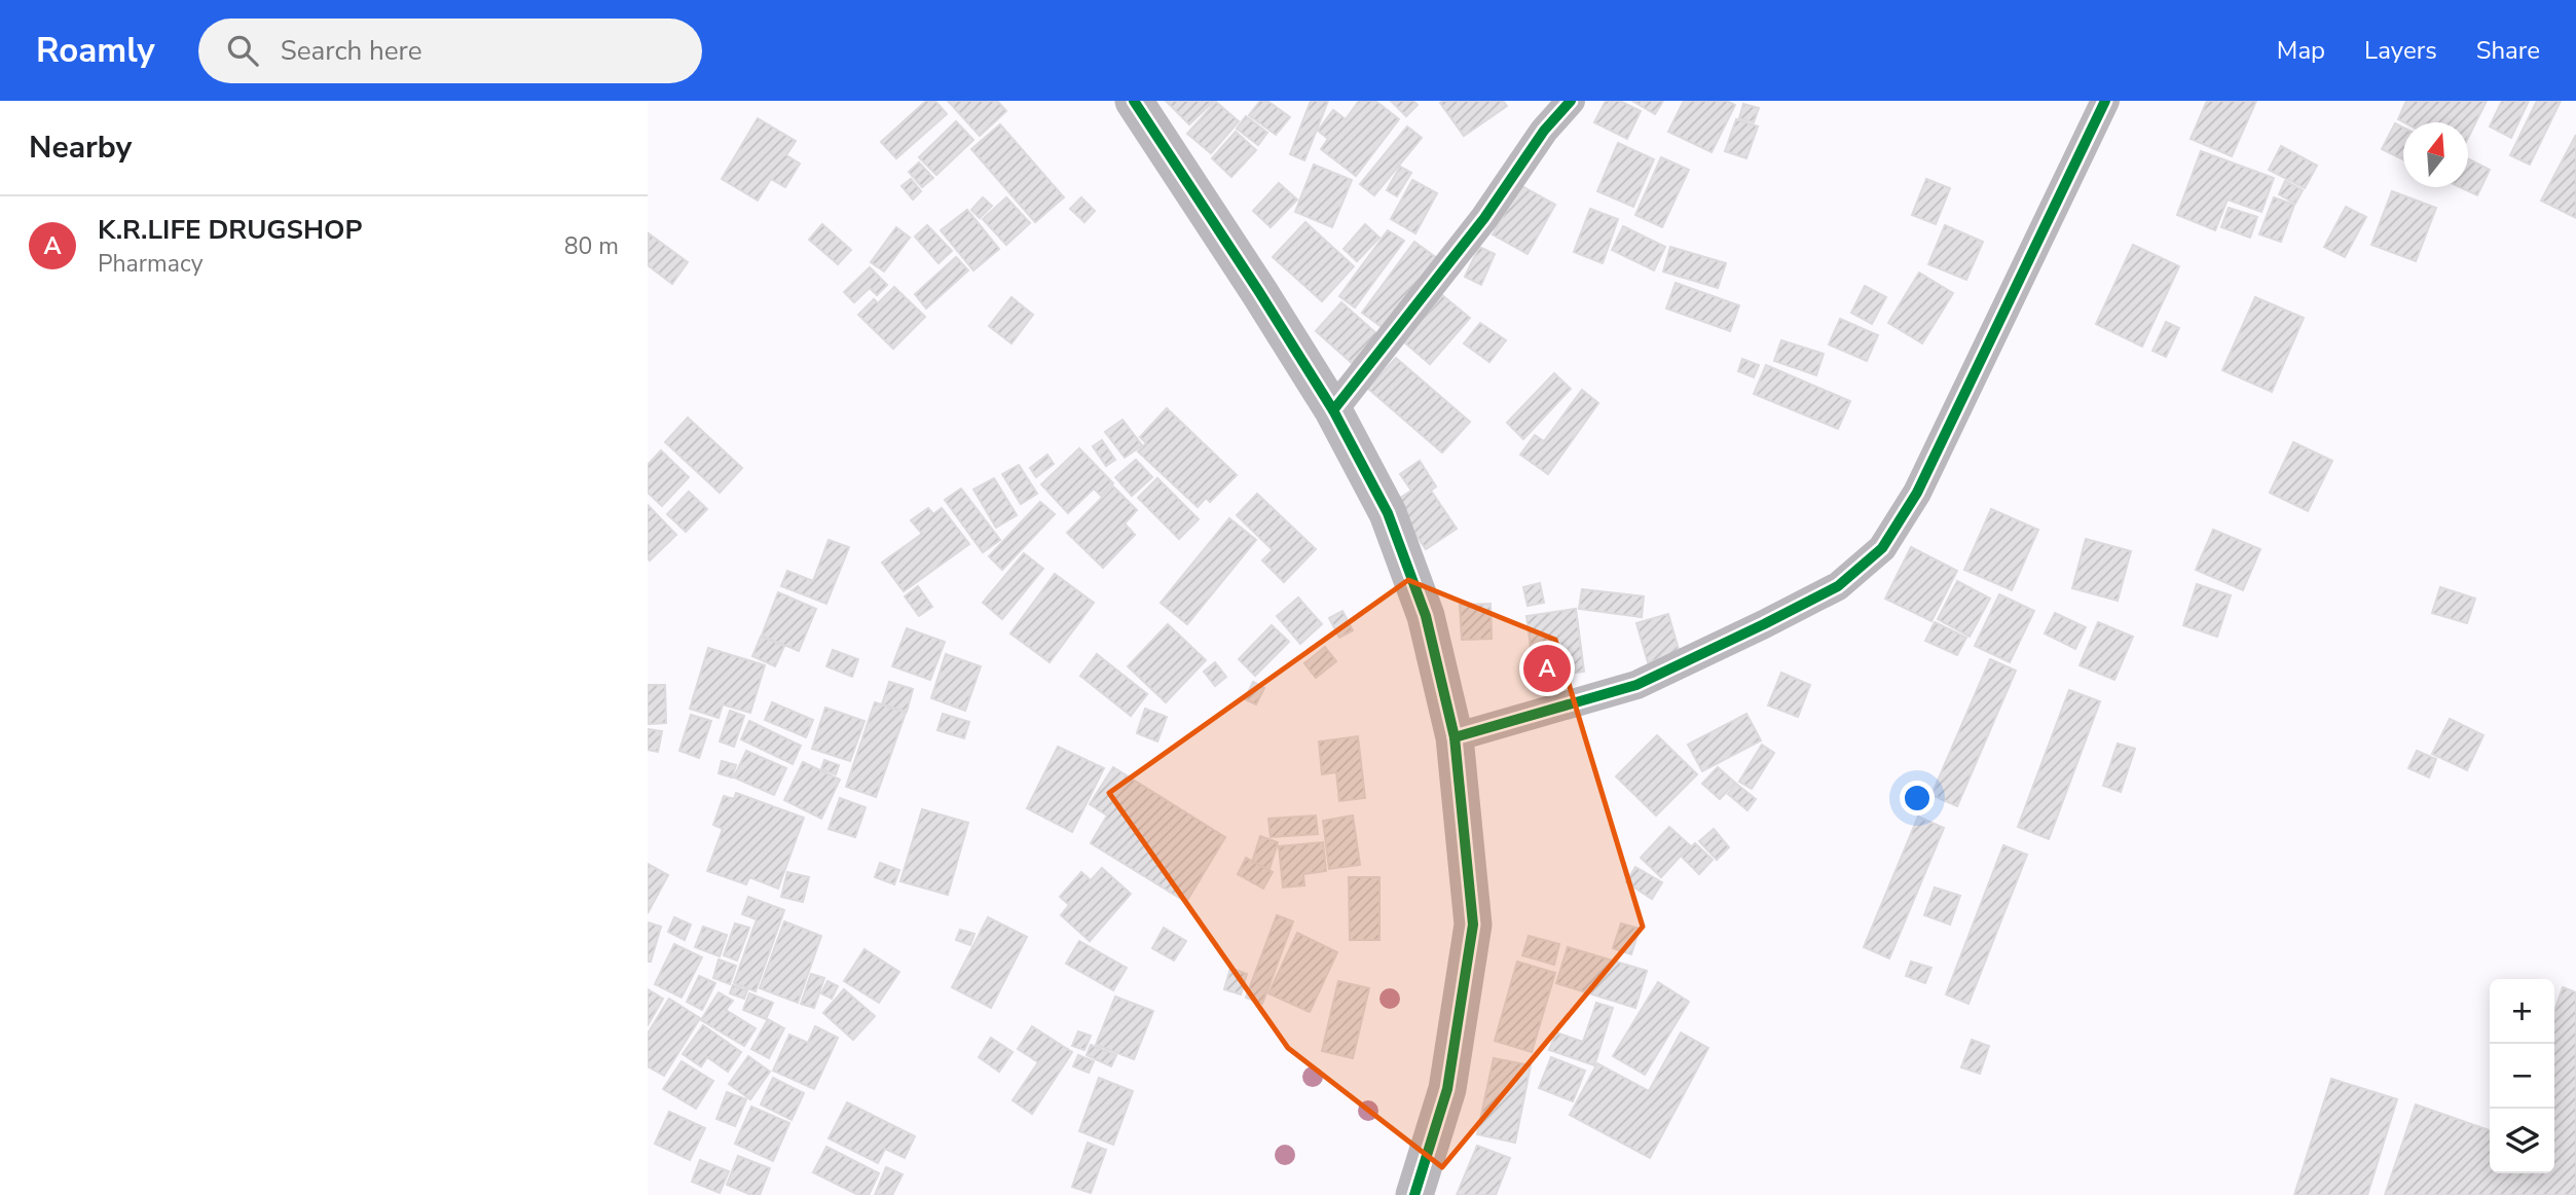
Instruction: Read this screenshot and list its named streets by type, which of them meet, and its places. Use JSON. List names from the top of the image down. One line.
{"north":"top","page":{"header":"Roamly","search":"Search here","nav":["Map","Layers","Share"],"heading":"Nearby","list":[{"mark":"A","name":"K.R.LIFE DRUGSHOP","note":"Pharmacy","value":"80 m"}],"pins":"A","map_buttons":["+","−"]}}
